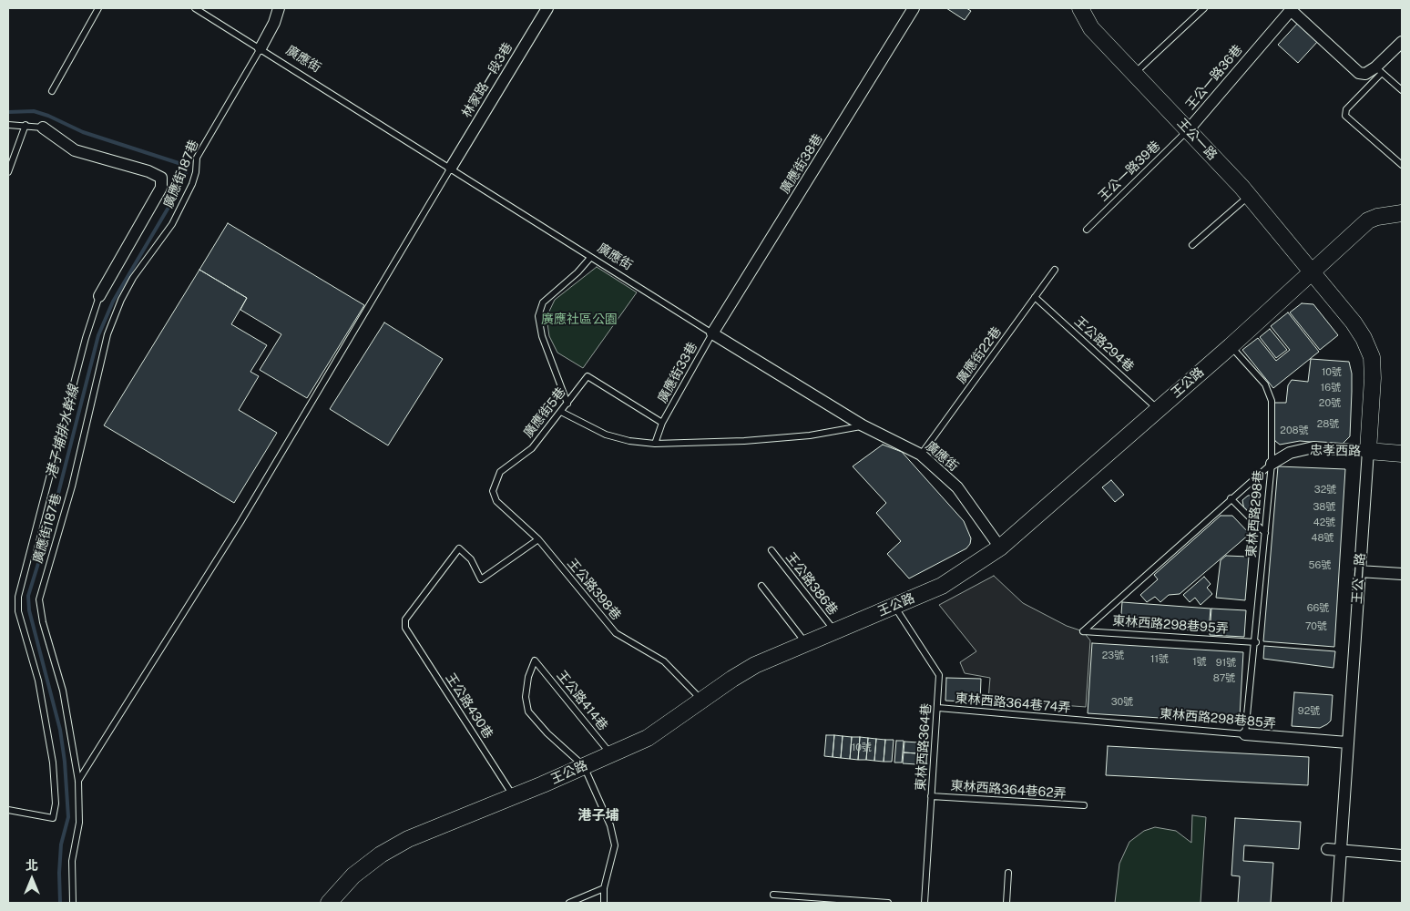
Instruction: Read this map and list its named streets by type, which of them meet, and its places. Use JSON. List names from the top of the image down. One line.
{"streets":{"street":["廣應街","王公一路36巷","林家路一段3巷","王公一路","廣應街38巷","王公路","忠孝西路","王公二路","東林西路298巷85弄"],"lane":["王公一路39巷","廣應街187巷","王公路294巷","廣應街22巷","廣應街33巷","廣應街5巷","東林西路298巷","王公路386巷","王公路398巷","東林西路298巷95弄","王公路414巷","東林西路364巷74弄","王公路430巷","東林西路364巷","東林西路364巷62弄"]},"crossings":[["廣應街","林家路一段3巷"],["廣應街","廣應街38巷"],["廣應街","廣應街187巷"],["廣應街","廣應街22巷"],["廣應街","廣應街33巷"],["廣應街","王公路"],["王公一路36巷","王公一路"],["王公一路36巷","王公一路39巷"],["王公一路","王公一路39巷"],["王公一路","王公路"],["王公一路","王公二路"],["廣應街38巷","廣應街33巷"],["王公路294巷","廣應街22巷"],["王公路294巷","王公路"],["廣應街33巷","廣應街5巷"],["王公路","王公二路"],["王公路","王公路386巷"],["王公路","王公路398巷"],["王公路","王公路414巷"],["王公路","王公路430巷"],["王公路","東林西路364巷"],["廣應街5巷","王公路398巷"],["廣應街5巷","王公路430巷"],["忠孝西路","東林西路298巷"],["忠孝西路","王公二路"],["東林西路298巷","東林西路298巷95弄"],["東林西路298巷","東林西路298巷85弄"],["王公二路","東林西路298巷85弄"],["王公路398巷","王公路430巷"],["東林西路364巷74弄","東林西路298巷85弄"],["東林西路364巷74弄","東林西路364巷"],["東林西路364巷","東林西路364巷62弄"]],"districts":["港子埔"],"water":["港子埔排水幹線"],"parks":["廣應社區公園"],"house_numbers":["10號","16號","20號","28號","208號","32號","38號","42號","48號","56號","66號","70號","23號","11號","1號","91號","87號","30號","92號","10號"],"north":"top"}
